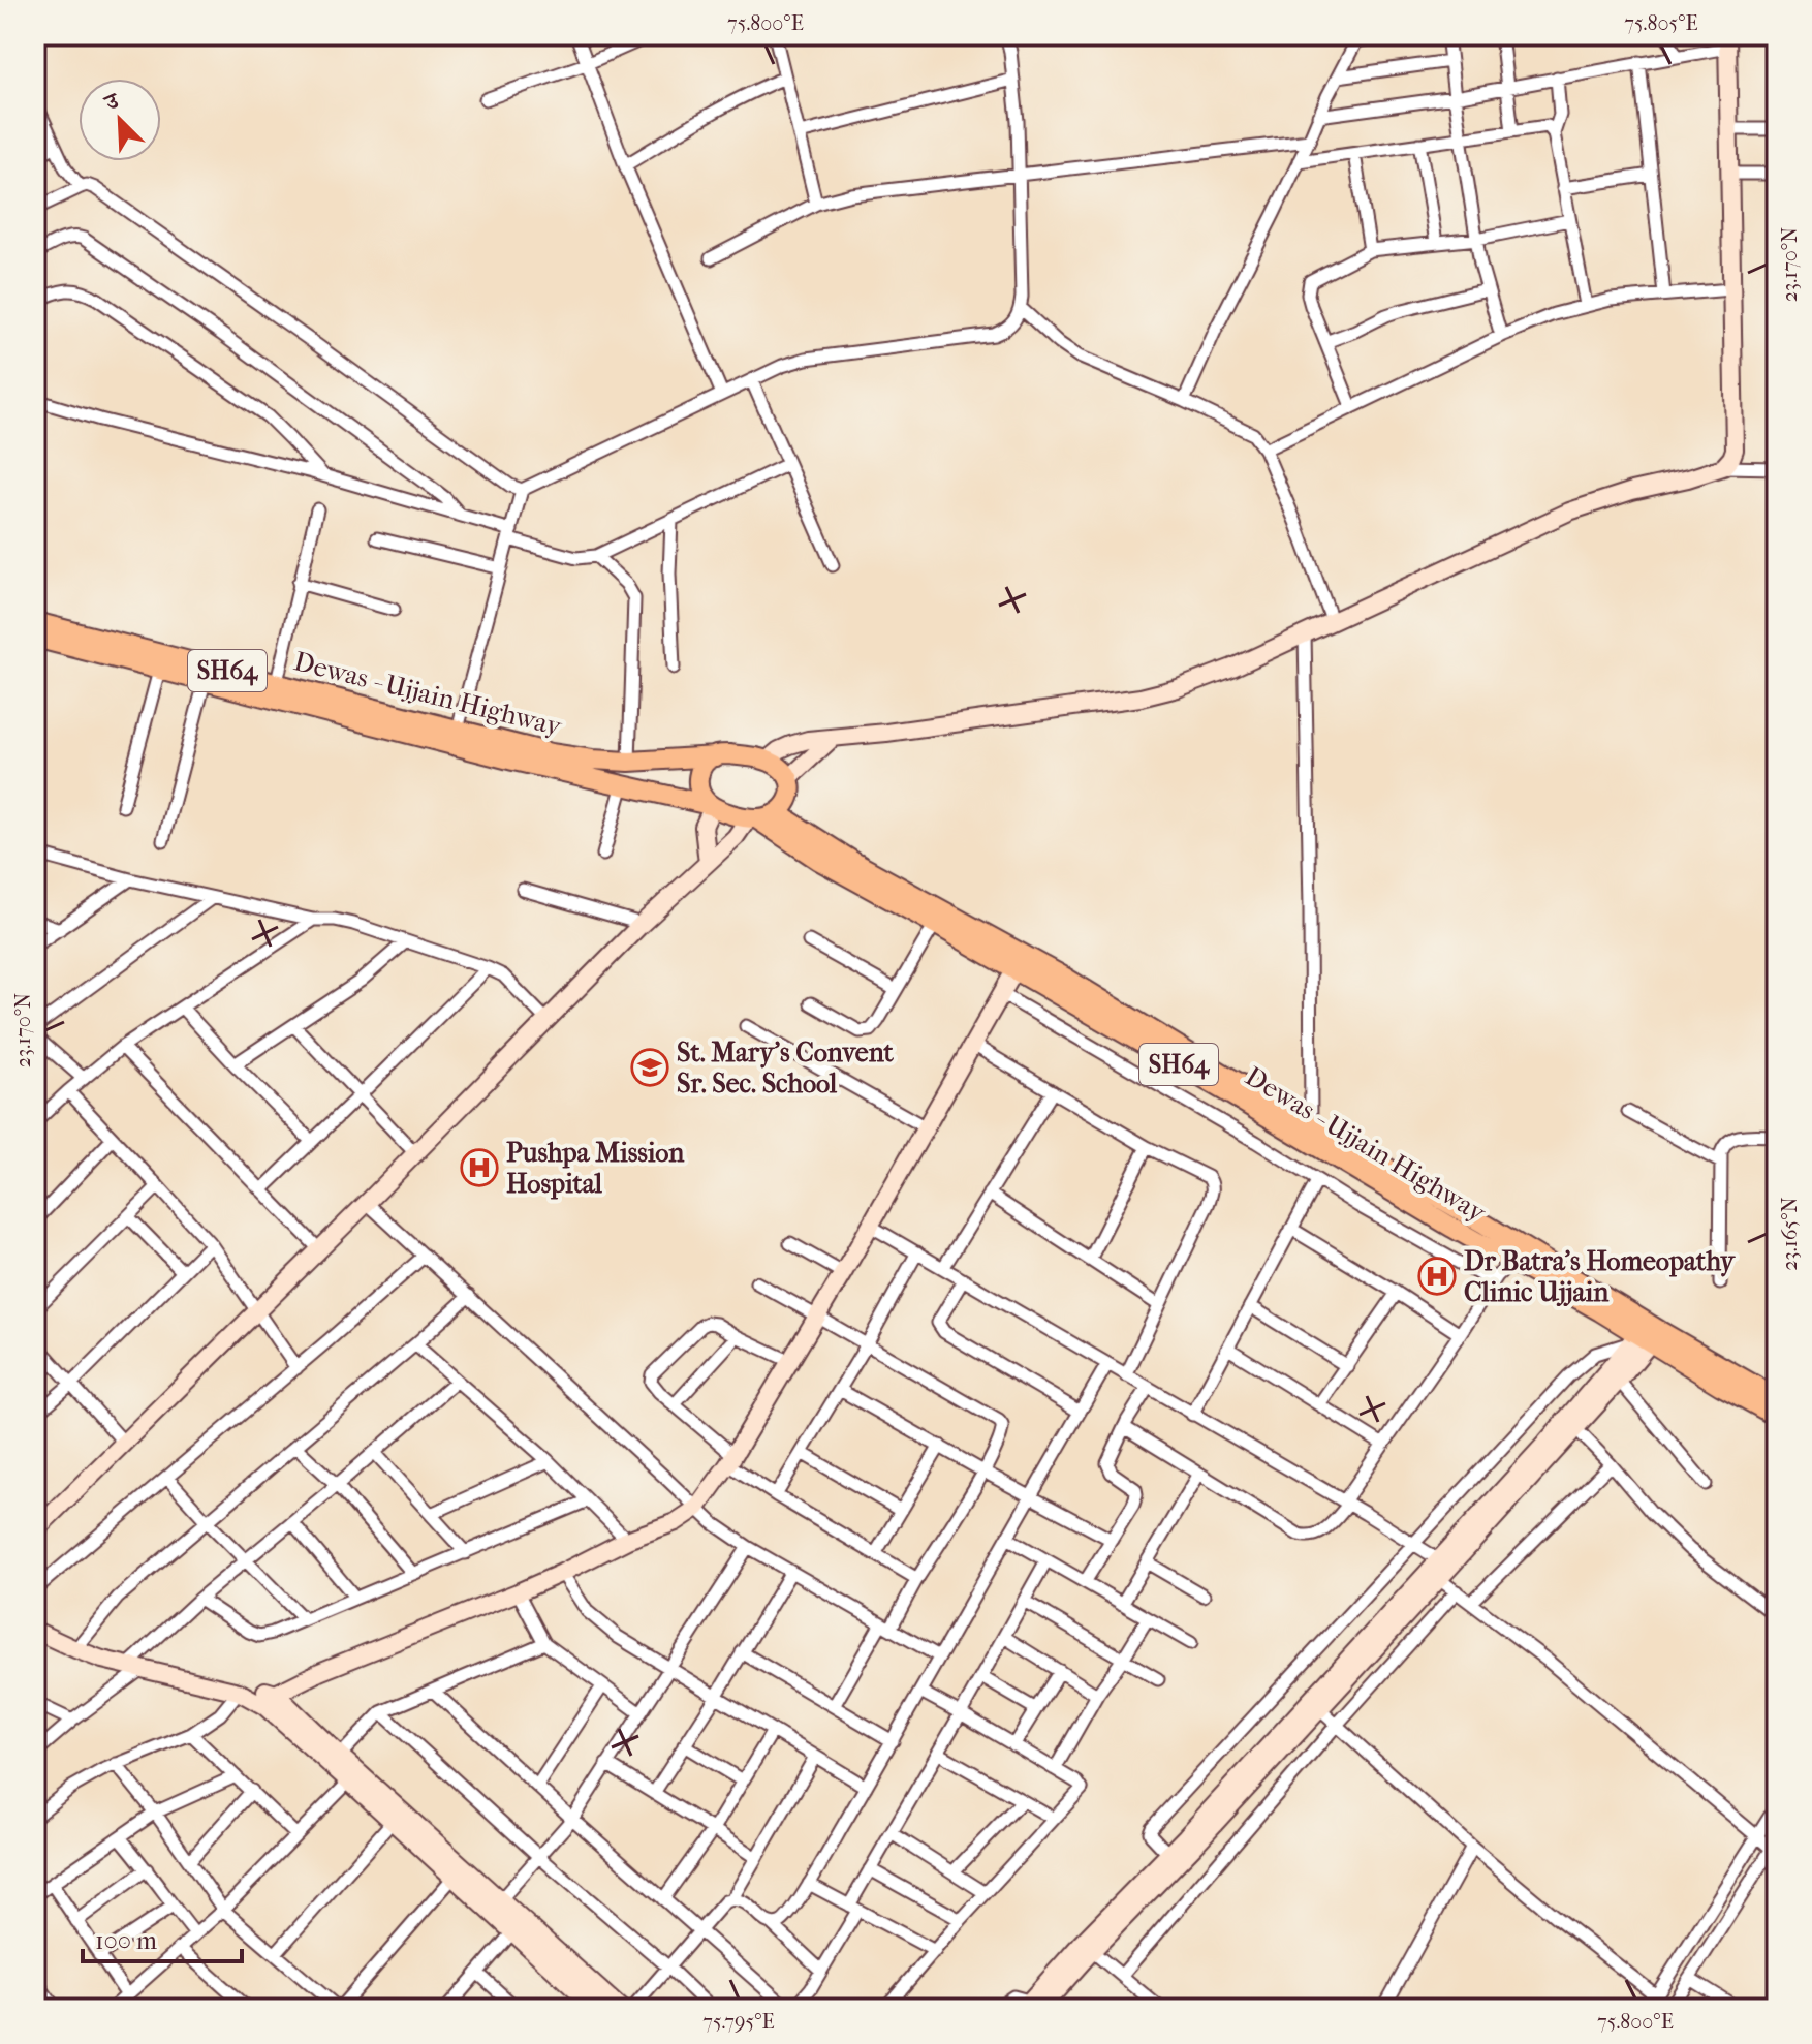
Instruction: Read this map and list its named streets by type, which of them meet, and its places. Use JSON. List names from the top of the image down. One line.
{"streets":{"main road":["SH64","Dewas - Ujjain Highway"]},"places":{"school or university":["St. Mary's Convent Sr. Sec. School"],"hospital":["Pushpa Mission Hospital","Dr Batra's Homeopathy Clinic Ujjain"]},"scale_bar":"100 m","north":"top left","coordinates":["75.800°E","75.805°E","23.170°N","23.165°N","75.795°E"]}
